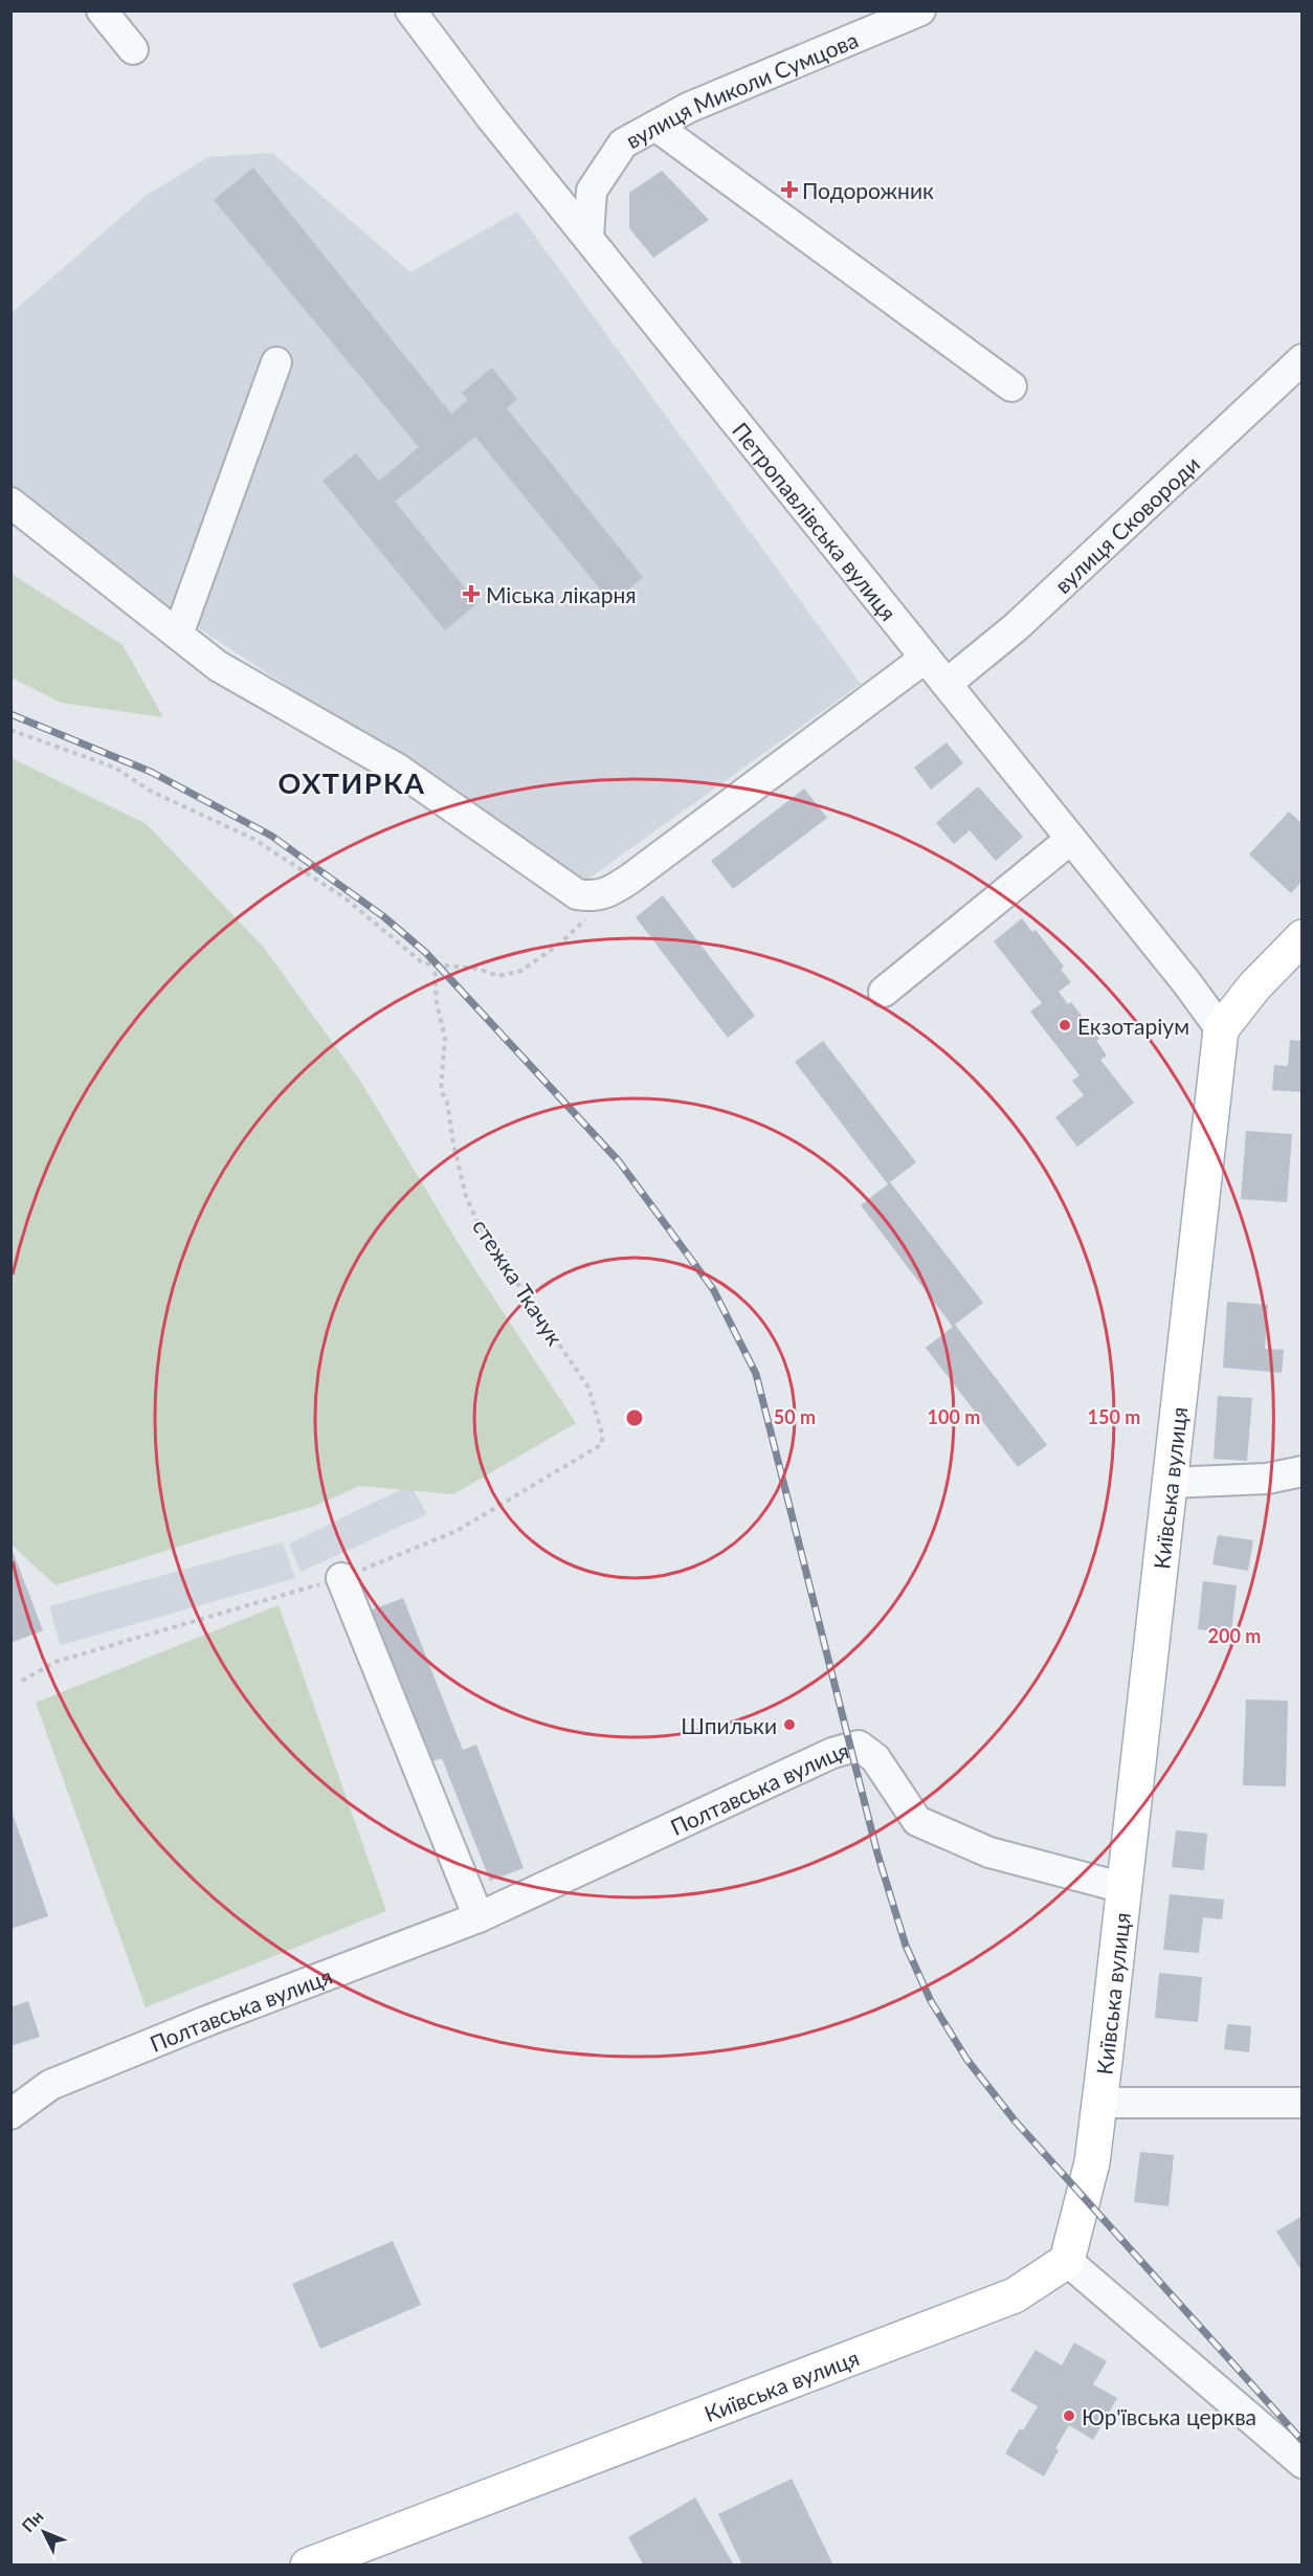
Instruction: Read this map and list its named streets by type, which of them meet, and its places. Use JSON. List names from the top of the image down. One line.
{"streets":{"main road":["Київська вулиця"],"street":["вулиця Миколи Сумцова","Петропавлівська вулиця","вулиця Сковороди","Полтавська вулиця"],"path":["стежка Ткачук"]},"crossings":[["вулиця Миколи Сумцова","Петропавлівська вулиця"],["Петропавлівська вулиця","вулиця Сковороди"],["Петропавлівська вулиця","Київська вулиця"],["Київська вулиця","Полтавська вулиця"]],"districts":["ОХТИРКА"],"places":{"health":["Подорожник","Міська лікарня"],"other":["Екзотаріум","Шпильки","Юр'ївська церква"]},"north":"top left","rings":["50 m","100 m","150 m","200 m"]}
